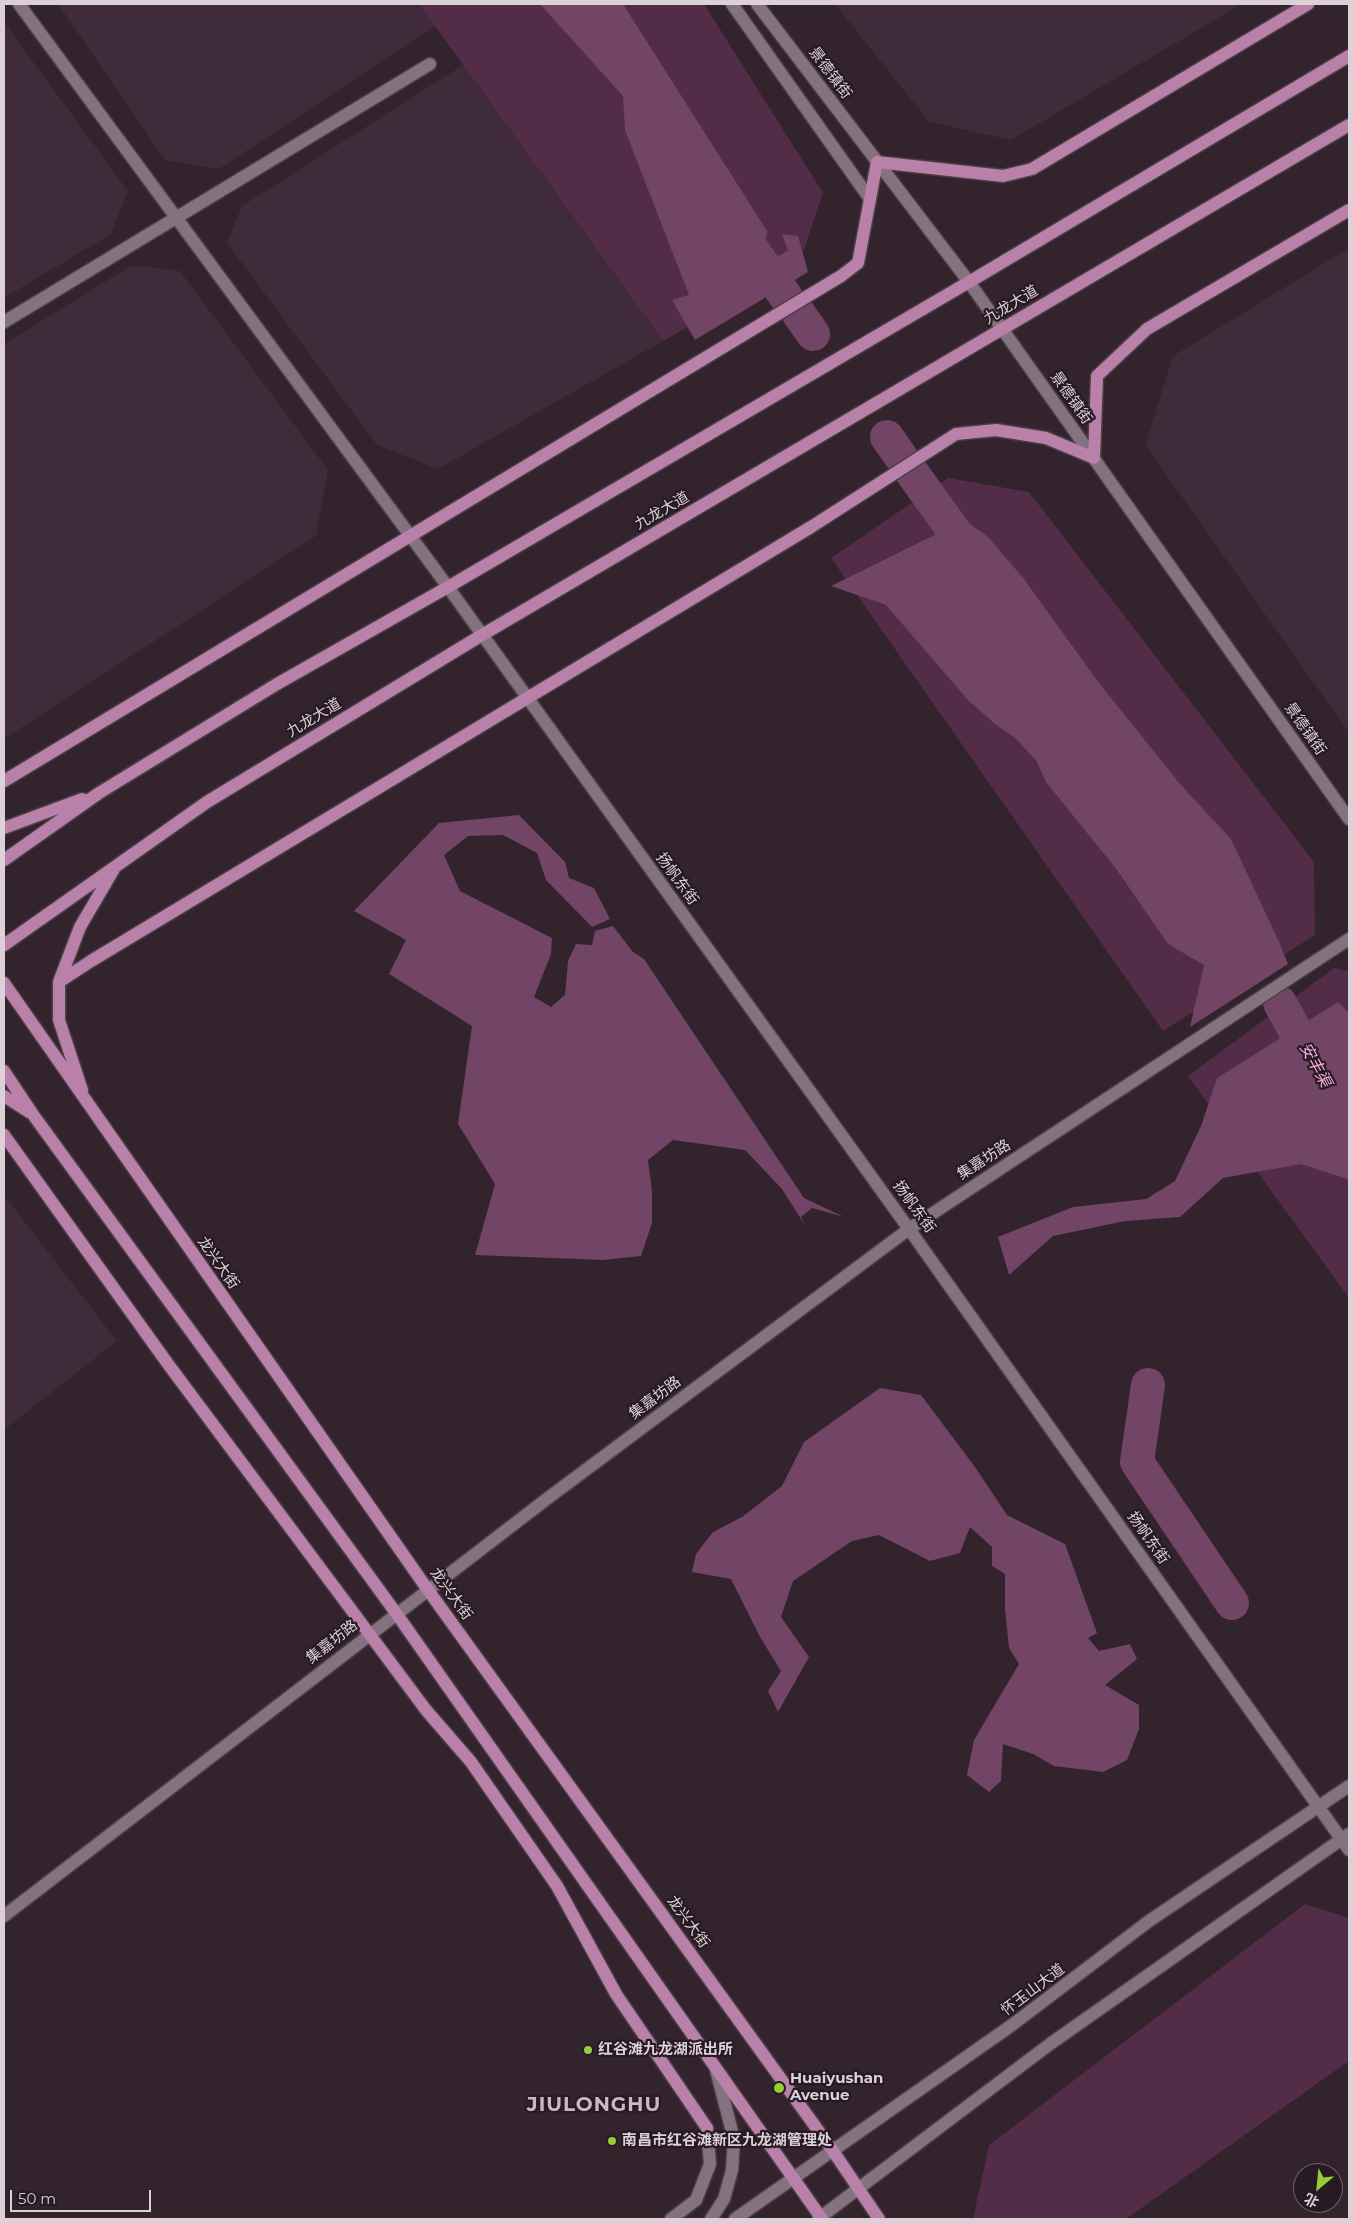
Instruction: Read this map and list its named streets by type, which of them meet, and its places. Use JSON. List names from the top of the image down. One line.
{"streets":{"main road":["九龙大道","龙兴大街"],"street":["景德镇街","扬帆东街","集嘉坊路","怀玉山大道"]},"crossings":[["景德镇街","九龙大道"],["九龙大道","扬帆东街"],["扬帆东街","集嘉坊路"],["扬帆东街","怀玉山大道"],["集嘉坊路","龙兴大街"],["龙兴大街","怀玉山大道"]],"districts":["JIULONGHU"],"water":["安丰渠"],"places":["红谷滩九龙湖派出所","Huaiyushan Avenue","南昌市红谷滩新区九龙湖管理处"],"scale_bar":"50 m","north":"bottom left"}
